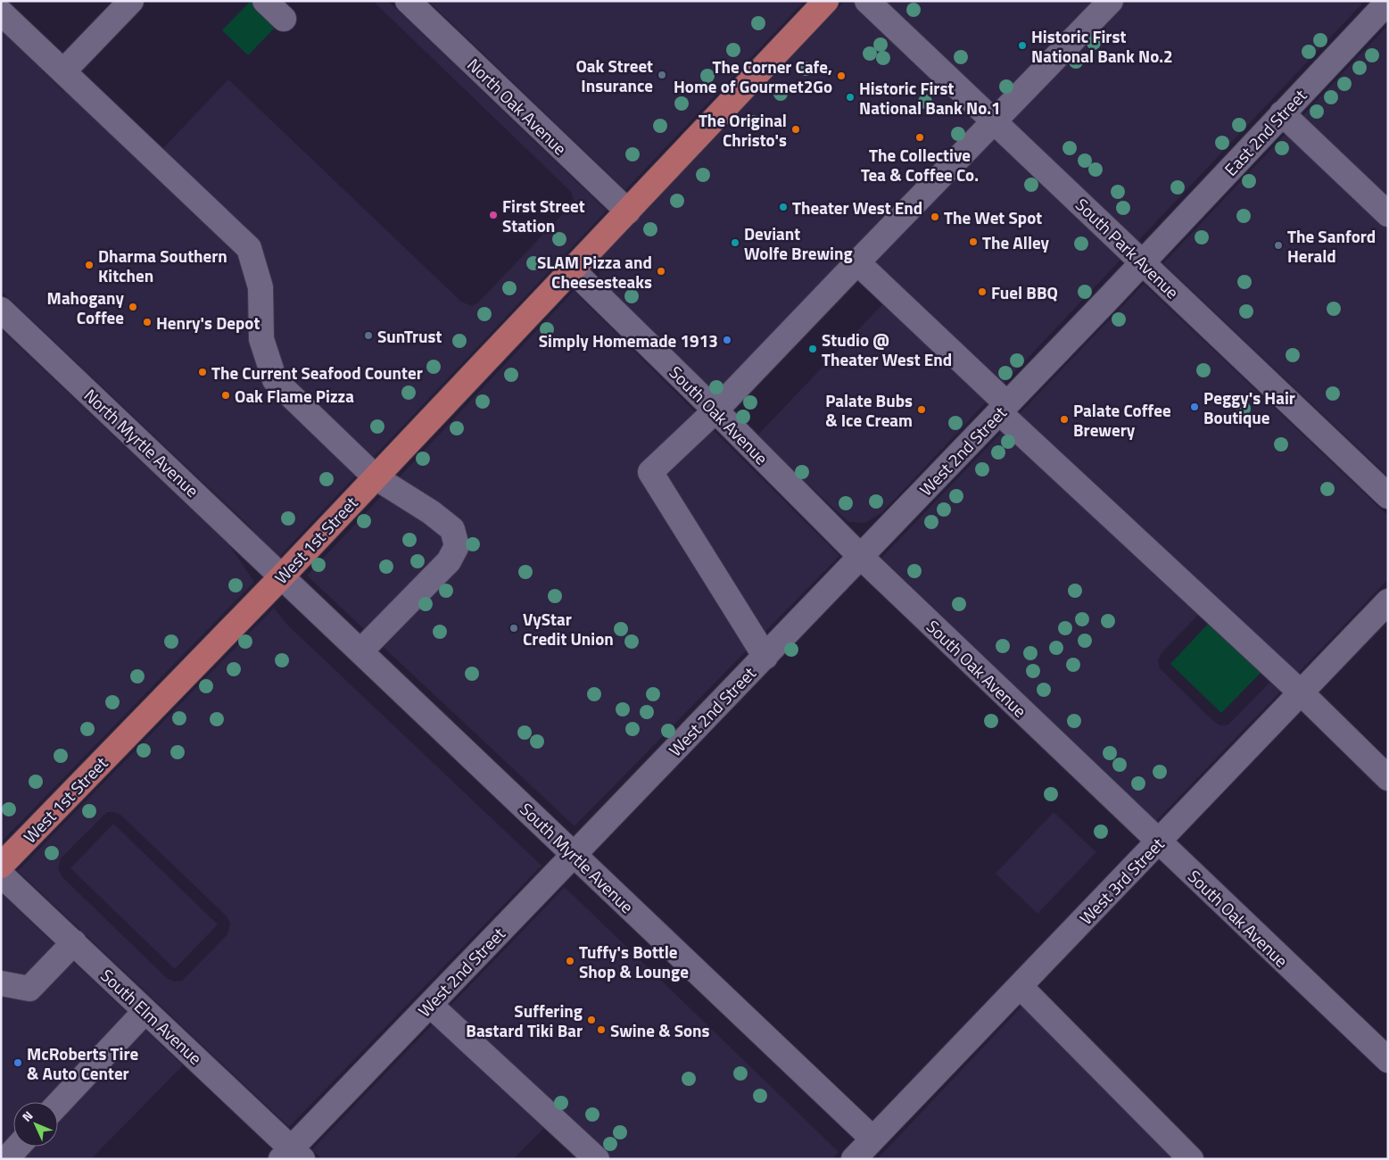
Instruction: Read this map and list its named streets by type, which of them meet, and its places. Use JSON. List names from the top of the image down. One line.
{"streets":{"main road":["West 1st Street"],"street":["North Oak Avenue","East 2nd Street","South Park Avenue","South Oak Avenue","North Myrtle Avenue","West 2nd Street","South Myrtle Avenue","West 3rd Street","South Elm Avenue"]},"crossings":[["North Oak Avenue","West 1st Street"],["East 2nd Street","South Park Avenue"],["East 2nd Street","West 2nd Street"],["South Park Avenue","West 2nd Street"],["South Oak Avenue","West 2nd Street"],["South Oak Avenue","West 1st Street"],["South Oak Avenue","West 3rd Street"],["North Myrtle Avenue","West 1st Street"],["North Myrtle Avenue","South Myrtle Avenue"],["West 2nd Street","South Myrtle Avenue"],["West 2nd Street","South Elm Avenue"],["West 1st Street","South Myrtle Avenue"],["South Myrtle Avenue","West 3rd Street"]],"places":["Historic First National Bank No.2","Oak Street Insurance","The Corner Cafe, Home of Gourmet2Go","Historic First National Bank No.1","The Original Christo's","The Collective Tea & Coffee Co.","Theater West End","First Street Station","The Wet Spot","The Alley","Deviant Wolfe Brewing","The Sanford Herald","Dharma Southern Kitchen","SLAM Pizza and Cheesesteaks","Fuel BBQ","Mahogany Coffee","Henry's Depot","SunTrust","Simply Homemade 1913","Studio @ Theater West End","The Current Seafood Counter","Oak Flame Pizza","Peggy's Hair Boutique","Palate Bubs & Ice Cream","Palate Coffee Brewery","VyStar Credit Union","Tuffy's Bottle Shop & Lounge","Suffering Bastard Tiki Bar","Swine & Sons","McRoberts Tire & Auto Center"],"north":"top left"}
